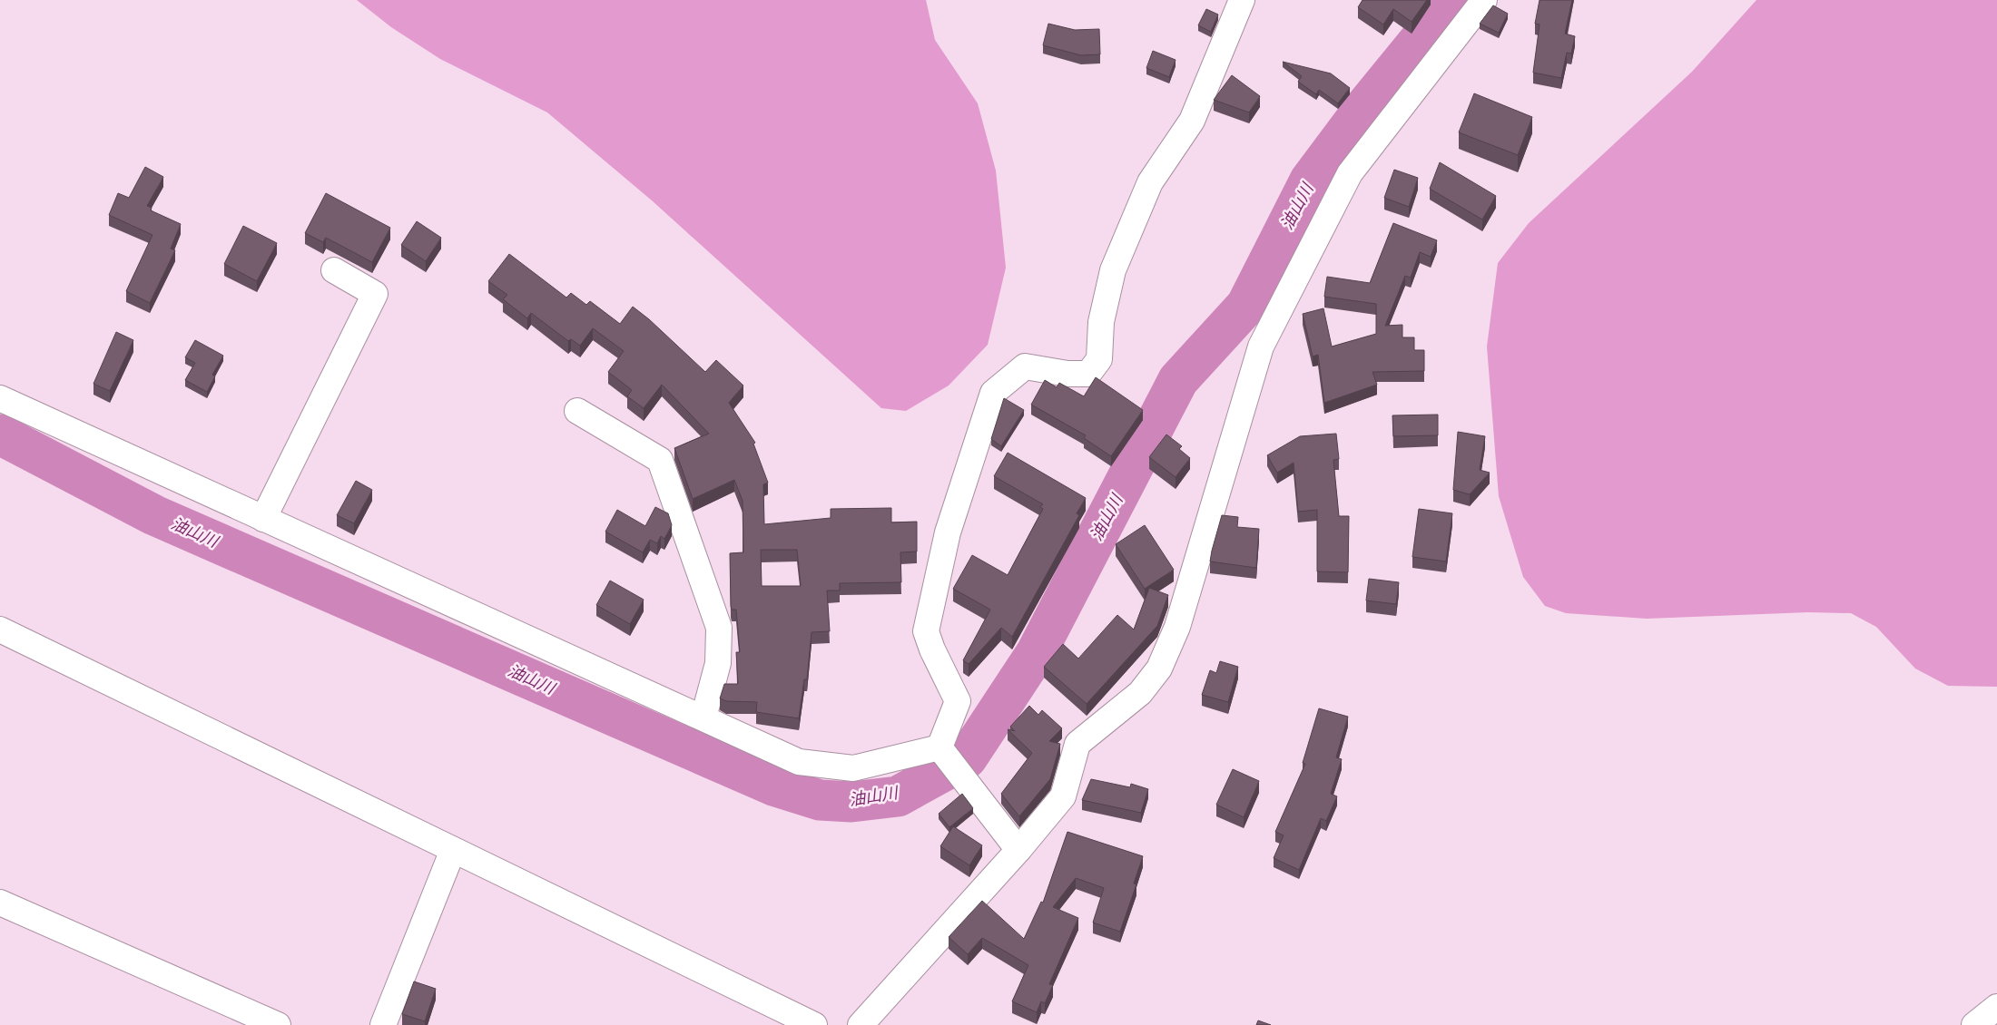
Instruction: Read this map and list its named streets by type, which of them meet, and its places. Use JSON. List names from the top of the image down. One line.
{"water":["油山川"]}
